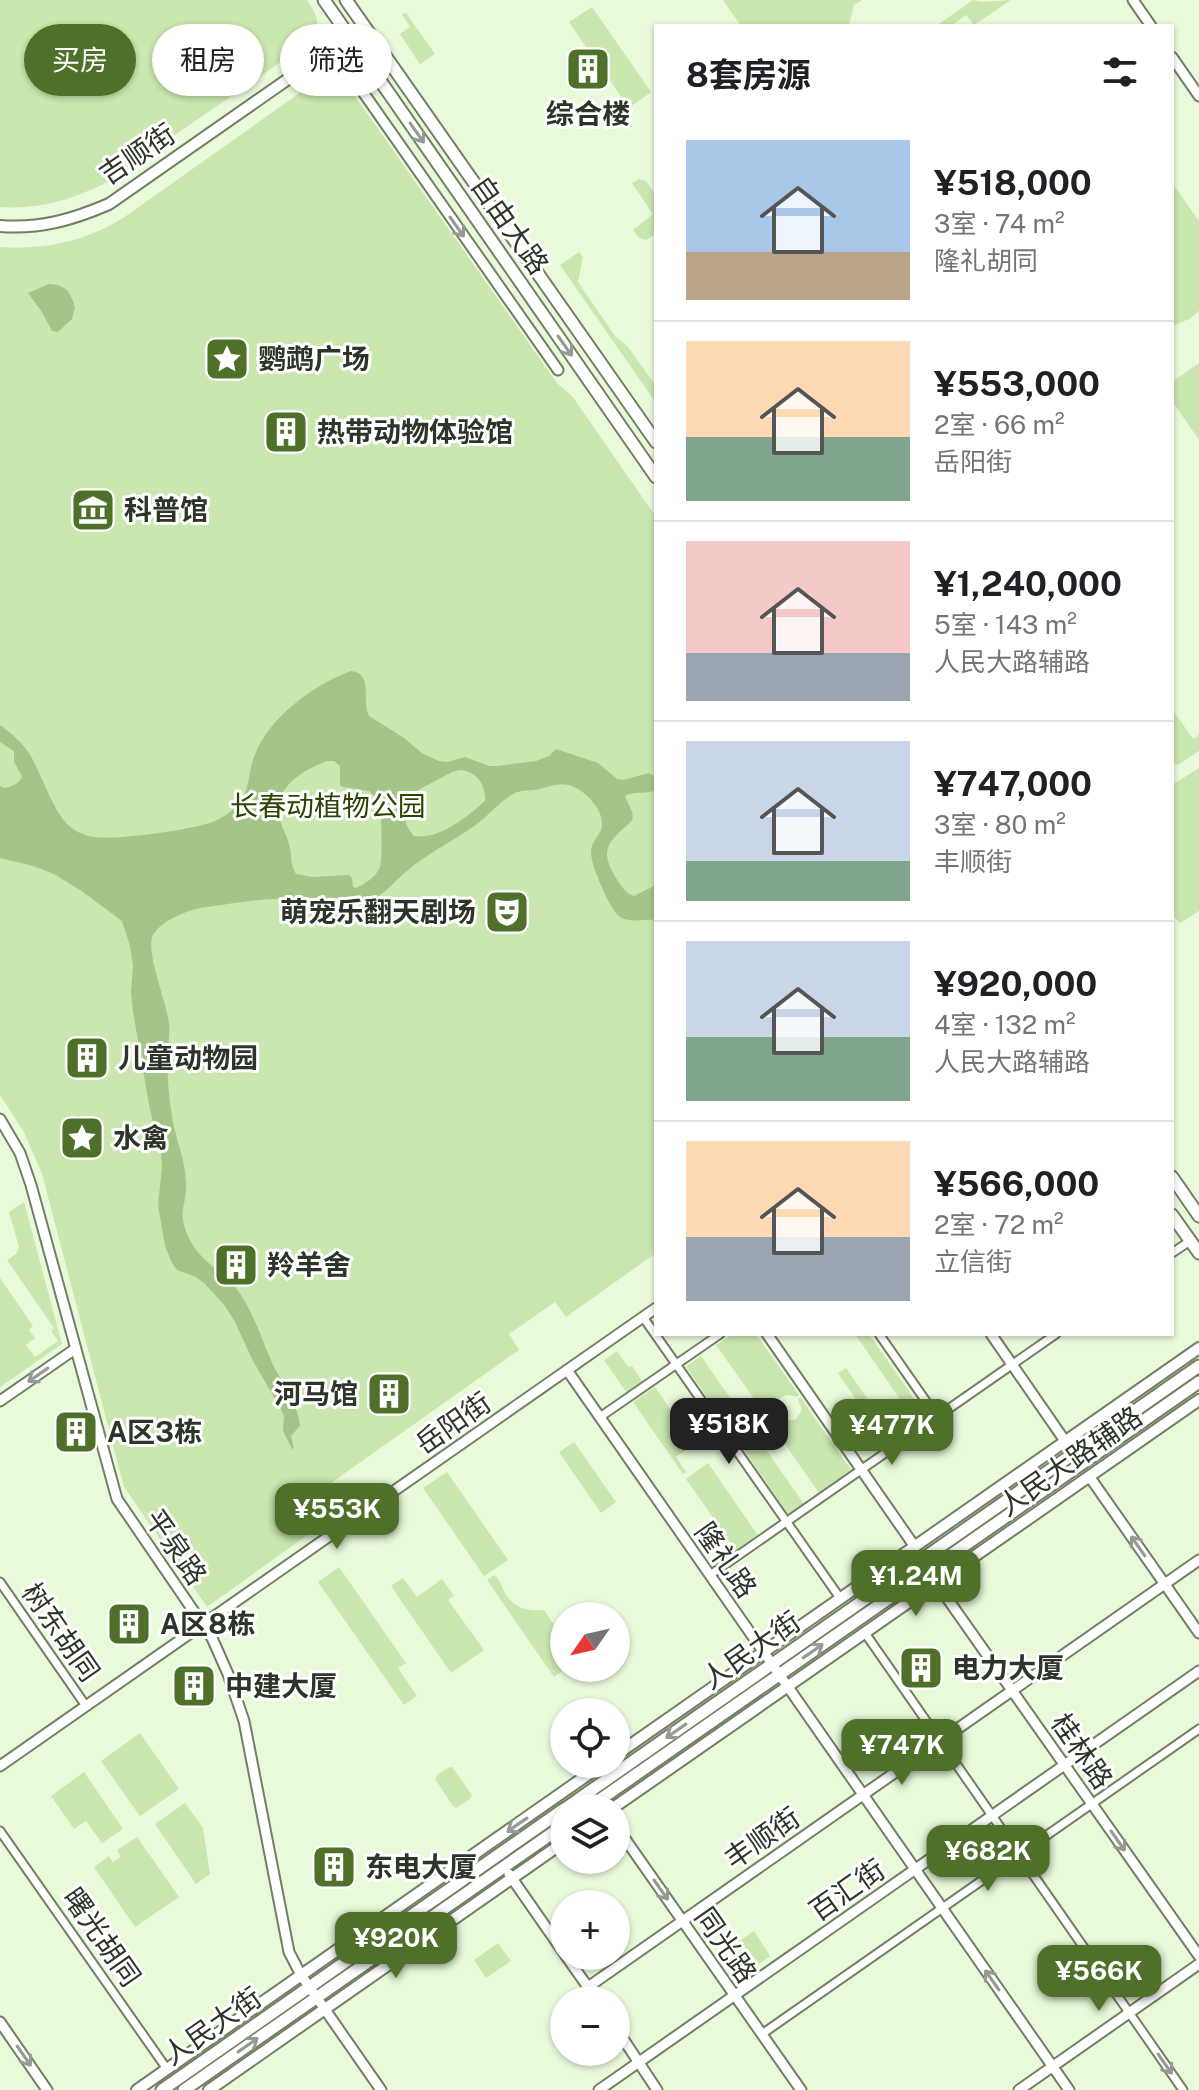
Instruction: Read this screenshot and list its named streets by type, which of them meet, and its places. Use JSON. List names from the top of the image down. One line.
{"streets":{"main road":["吉顺街","自由大路","人民大路辅路","人民大街"],"street":["岳阳街","平泉路","隆礼路","树东胡同","桂林路","丰顺街","百汇街","曙光胡同","同光路"]},"crossings":[["岳阳街","平泉路"],["岳阳街","隆礼路"],["岳阳街","树东胡同"],["人民大路辅路","隆礼路"],["人民大路辅路","桂林路"],["平泉路","人民大街"],["隆礼路","人民大街"],["隆礼路","丰顺街"],["隆礼路","百汇街"],["人民大街","桂林路"],["桂林路","丰顺街"],["桂林路","百汇街"],["丰顺街","同光路"],["百汇街","同光路"]],"one_way":["桂林路"],"parks":["长春动植物公园"],"places":{"building":["综合楼","热带动物体验馆","儿童动物园","羚羊舍","河马馆","A区3栋","A区8栋","电力大厦","中建大厦","东电大厦"],"place":["鹦鹉广场","水禽"],"museum":["科普馆"],"theatre":["萌宠乐翻天剧场"]},"north":"bottom left","page":{"chip":["买房","租房","筛选"],"heading":"8套房源","list":[{"name":"¥518,000","note":"3室 · 74 m² · 隆礼胡同"},{"name":"¥553,000","note":"2室 · 66 m² · 岳阳街"},{"name":"¥1,240,000","note":"5室 · 143 m² · 人民大路辅路"},{"name":"¥747,000","note":"3室 · 80 m² · 丰顺街"},{"name":"¥920,000","note":"4室 · 132 m² · 人民大路辅路"},{"name":"¥566,000","note":"2室 · 72 m² · 立信街"}],"price":["¥518K","¥477K","¥553K","¥1.24M","¥747K","¥682K","¥920K","¥566K"],"map_buttons":["+","−"]}}
